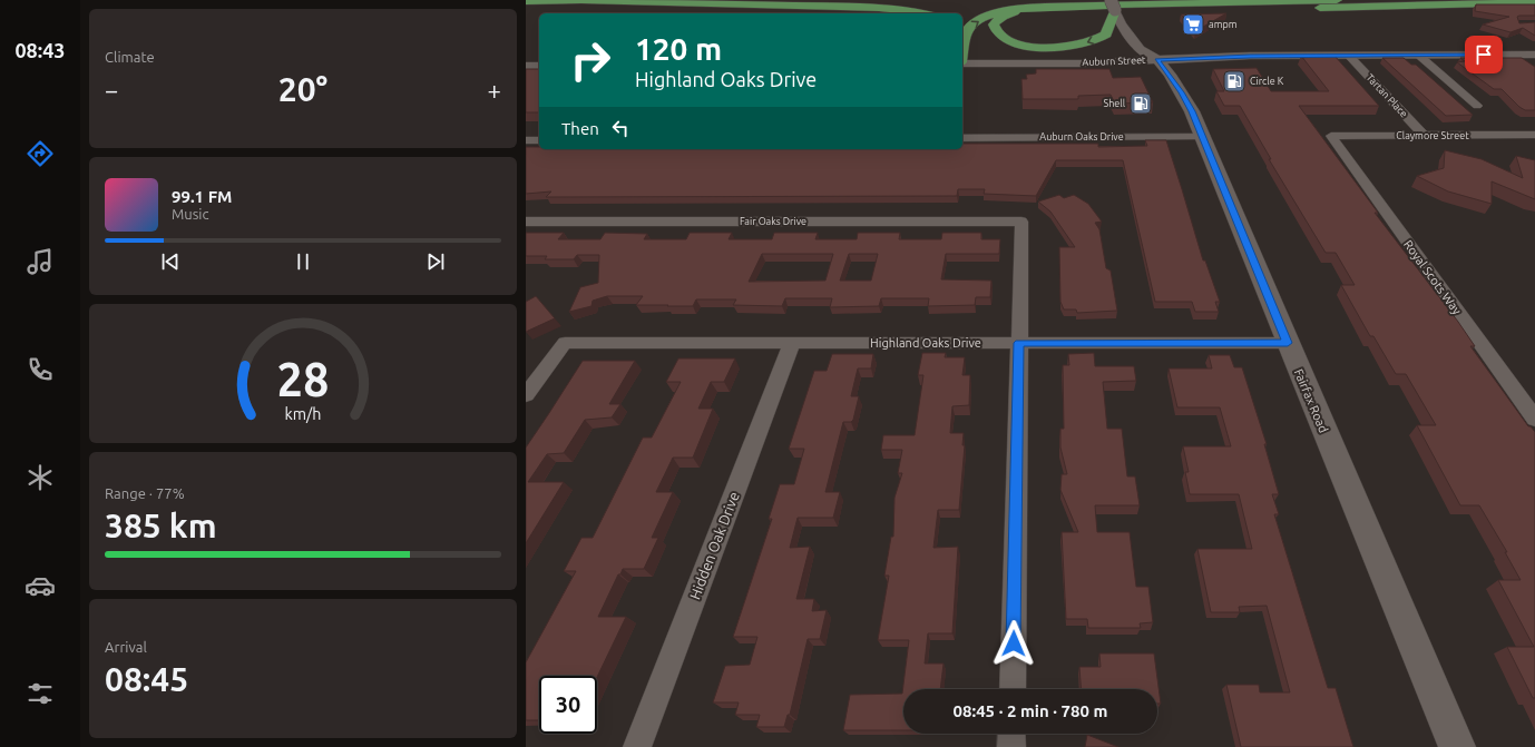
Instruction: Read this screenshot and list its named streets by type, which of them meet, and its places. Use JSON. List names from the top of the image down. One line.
{"streets":{"main road":["Auburn Street","Fairfax Road"],"street":["Tartan Place","Claymore Street","Auburn Oaks Drive","Fair Oaks Drive","Royal Scots Way","Highland Oaks Drive","Hidden Oak Drive"]},"crossings":[["Auburn Street","Tartan Place"],["Auburn Street","Fairfax Road"],["Tartan Place","Claymore Street"],["Claymore Street","Royal Scots Way"],["Auburn Oaks Drive","Fairfax Road"],["Fair Oaks Drive","Highland Oaks Drive"],["Highland Oaks Drive","Fairfax Road"],["Highland Oaks Drive","Hidden Oak Drive"]],"places":{"supermarket":["ampm"],"fuel station":["Circle K","Shell"]},"page":{"tabs":"08:43","tile":["Climate",["Range · 77%","385 km"],["Arrival","08:45"]],"turn":["120 m","Highland Oaks Drive"],"heat":["−","20°","+"],"then":"Then","song":["99.1 FM","Music"],"limit":"30","trip":"08:45 · 2 min · 780 m","gauge":["28","km/h"]}}
